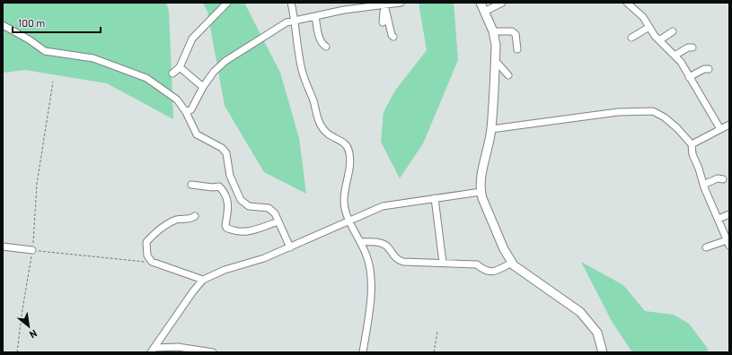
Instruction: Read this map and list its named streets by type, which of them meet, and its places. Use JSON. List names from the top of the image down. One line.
{"scale_bar":"100 m","north":"bottom right"}
